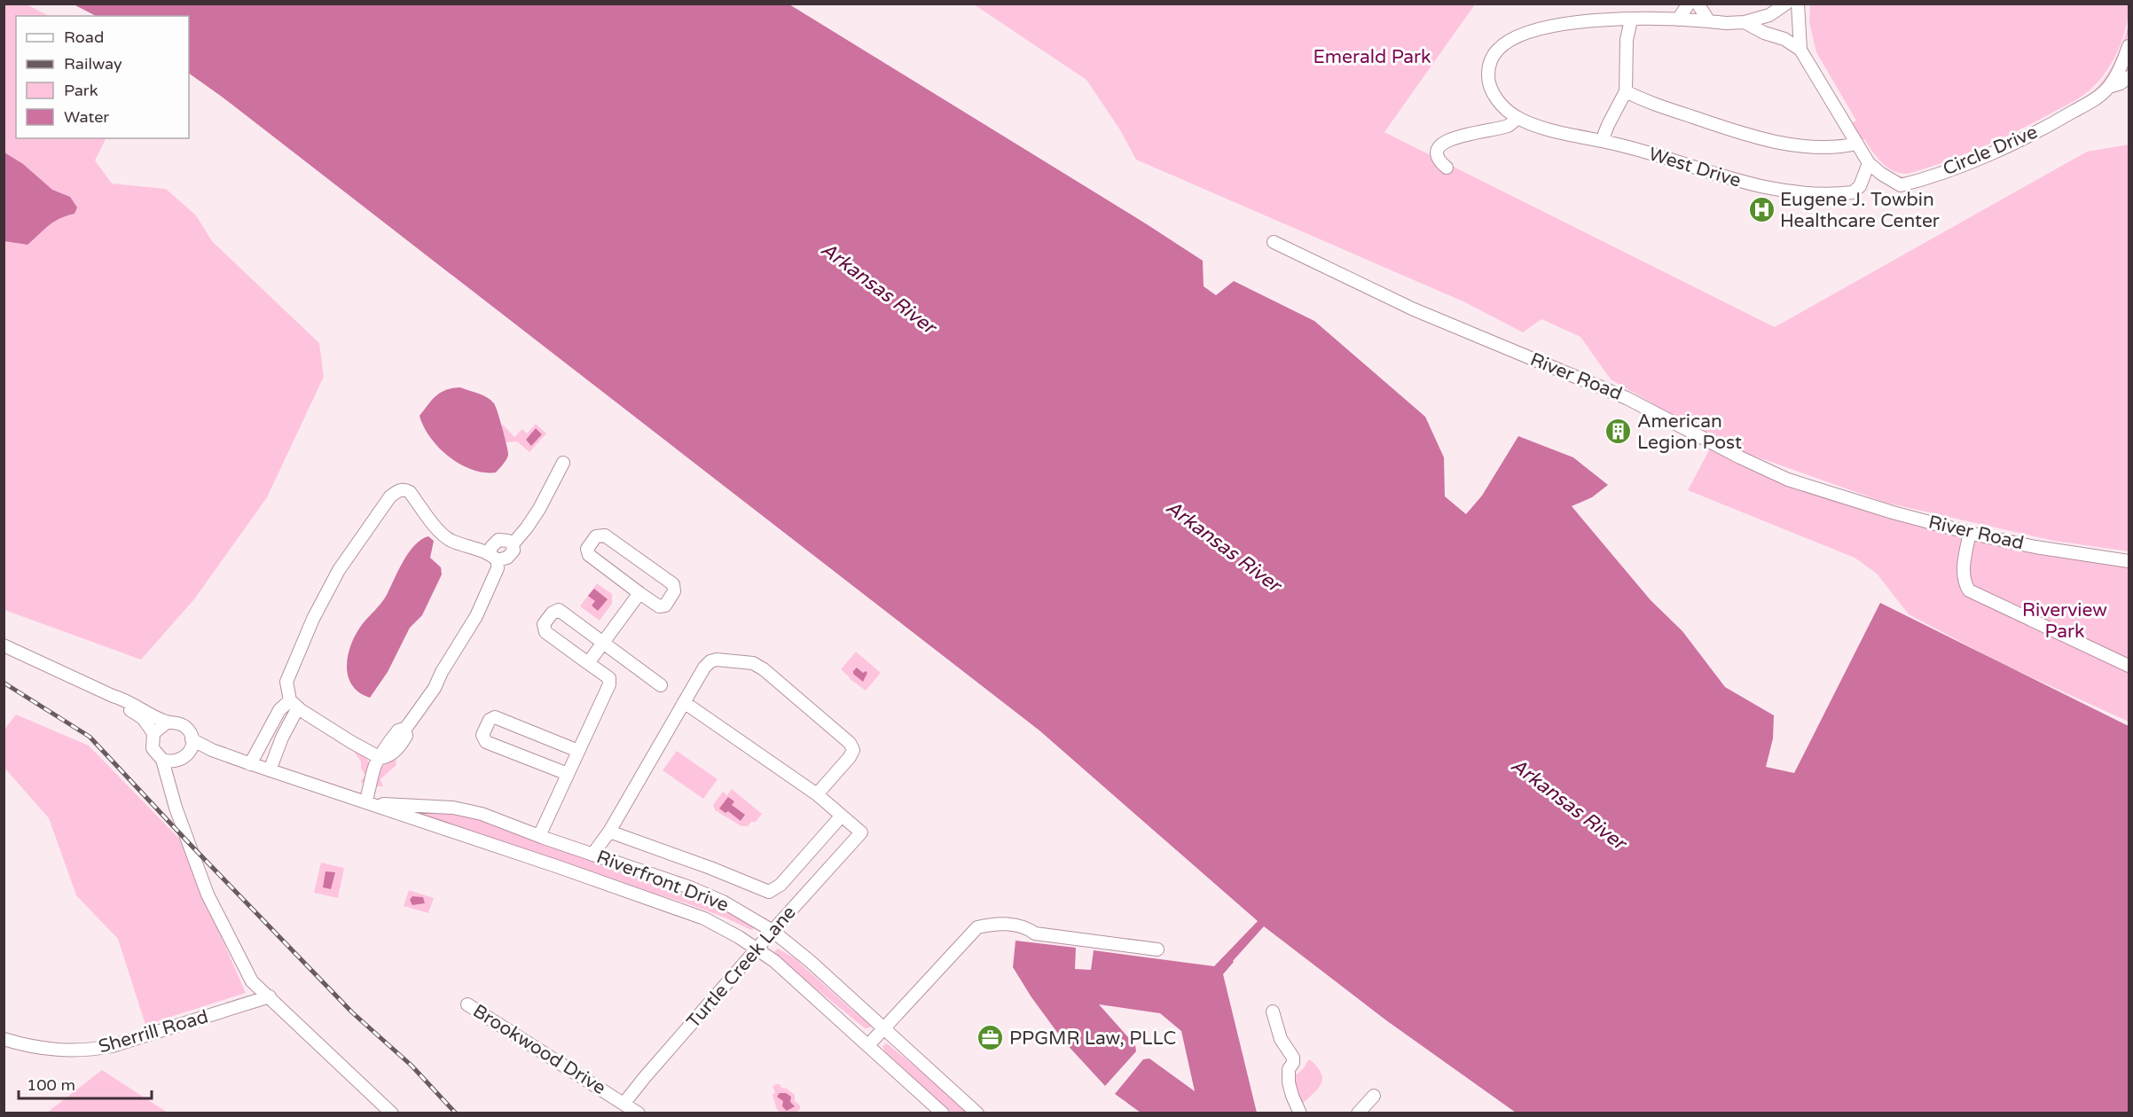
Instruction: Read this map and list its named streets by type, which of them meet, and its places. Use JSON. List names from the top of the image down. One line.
{"streets":{"street":["Circle Drive","West Drive","River Road","Riverfront Drive","Turtle Creek Lane","Sherrill Road","Brookwood Drive"]},"crossings":[["Circle Drive","West Drive"],["Riverfront Drive","Turtle Creek Lane"],["Turtle Creek Lane","Brookwood Drive"]],"water":["Arkansas River"],"parks":["Emerald Park","Riverview Park"],"places":{"hospital":["Eugene J. Towbin Healthcare Center"],"building":["American Legion Post"],"office":["PPGMR Law, PLLC"]},"legend":["Road","Railway","Park","Water"],"scale_bar":"100 m"}
